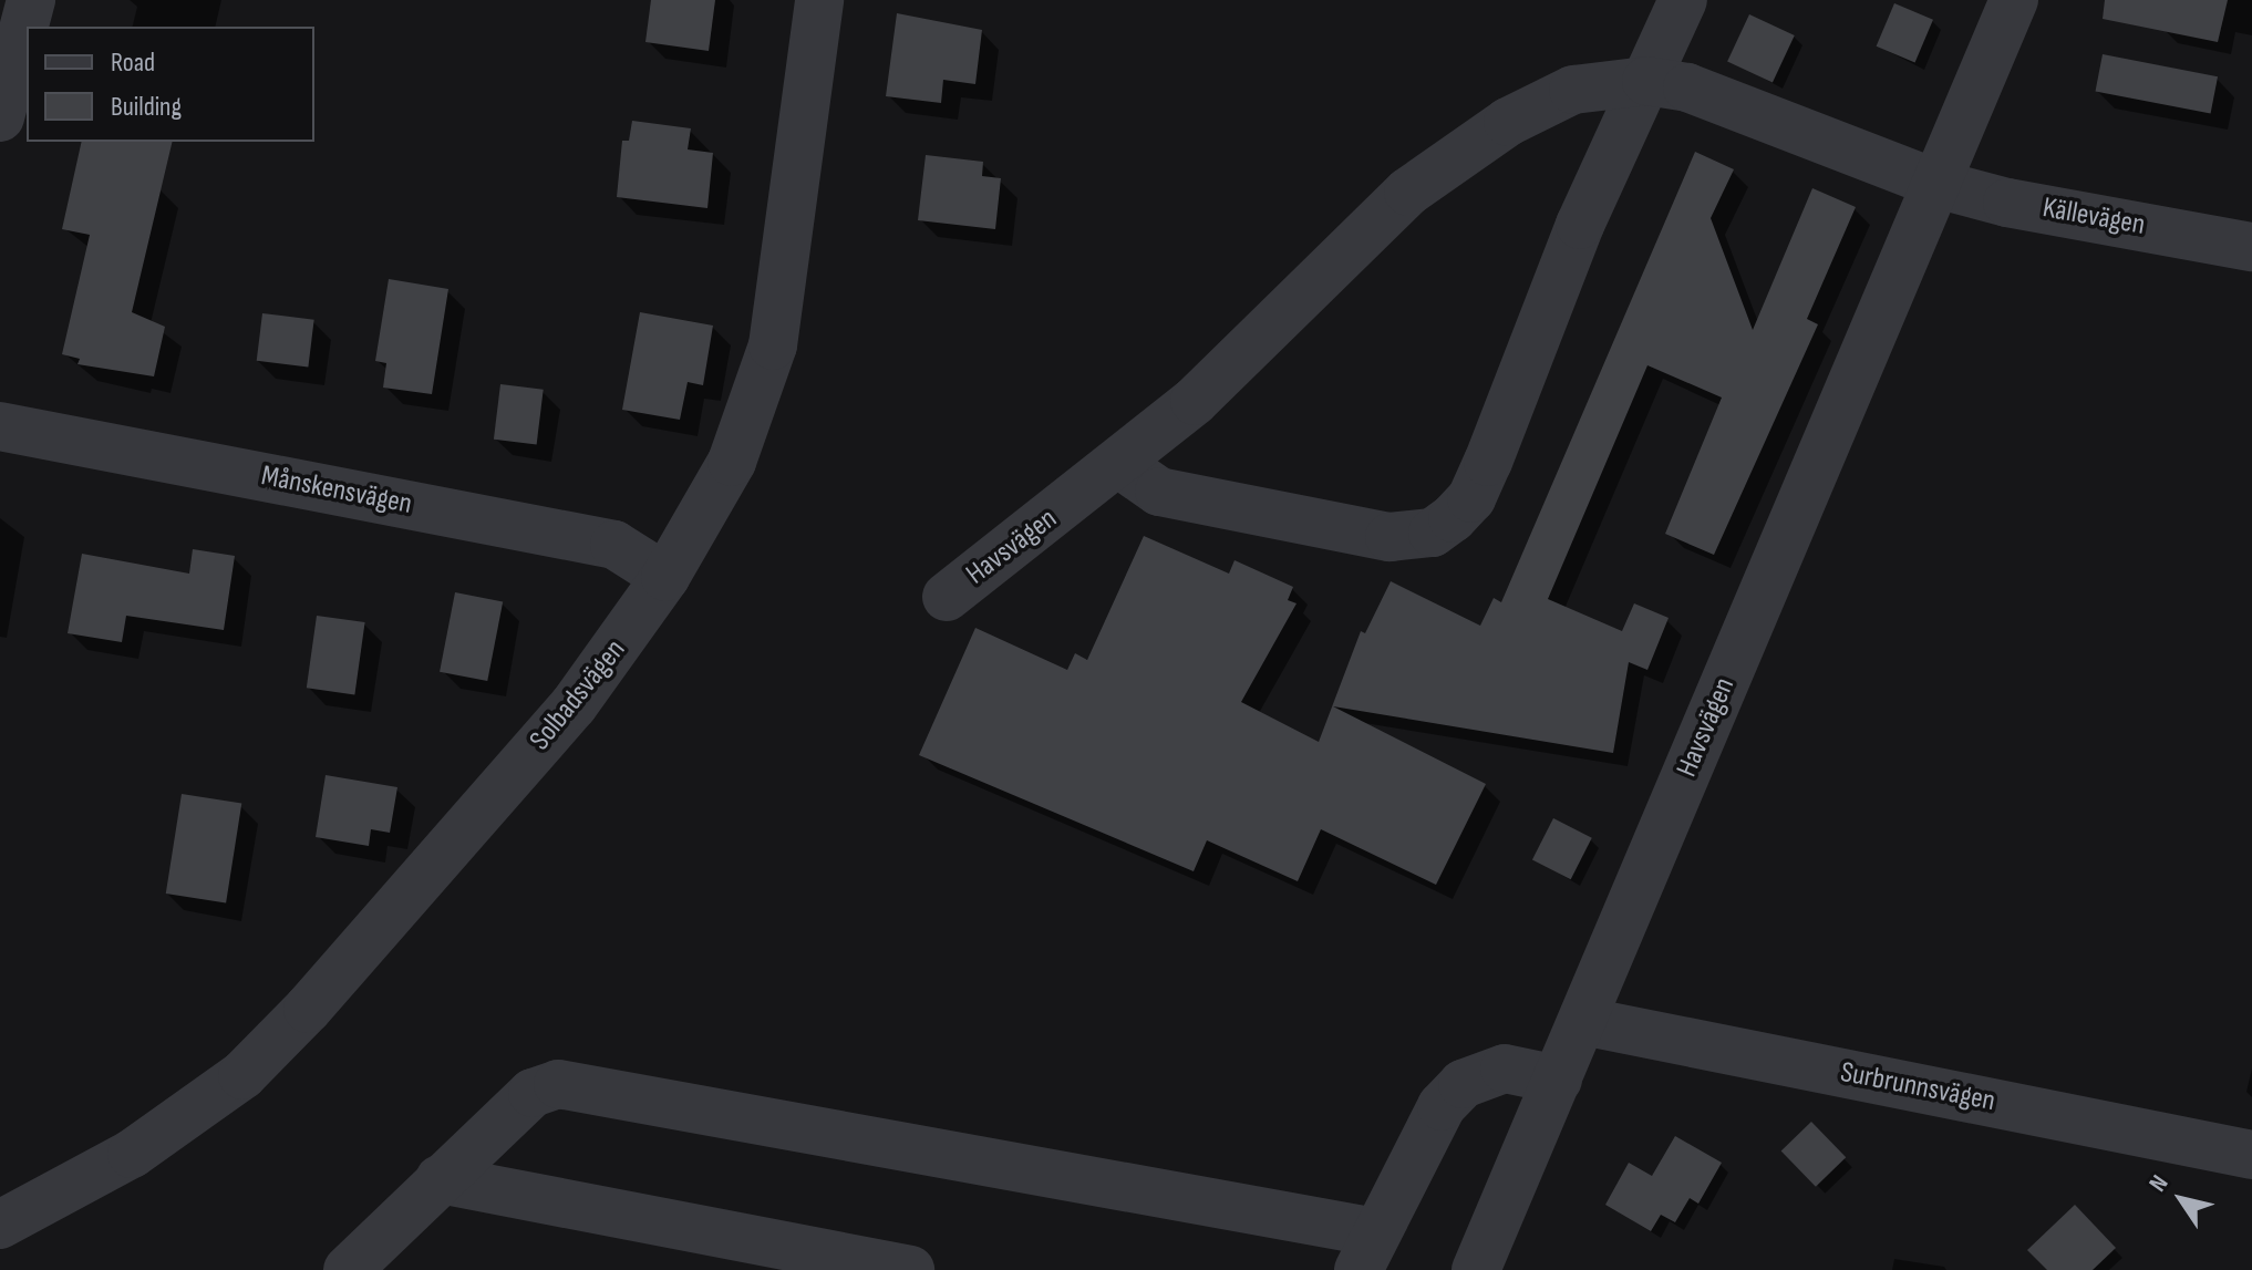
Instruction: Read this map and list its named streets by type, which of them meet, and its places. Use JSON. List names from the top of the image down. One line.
{"streets":{"street":["Källevägen","Månskensvägen","Havsvägen","Solbadsvägen","Surbrunnsvägen"]},"crossings":[["Källevägen","Havsvägen"],["Månskensvägen","Solbadsvägen"],["Havsvägen","Surbrunnsvägen"]],"legend":["Road","Building"],"north":"top left"}
